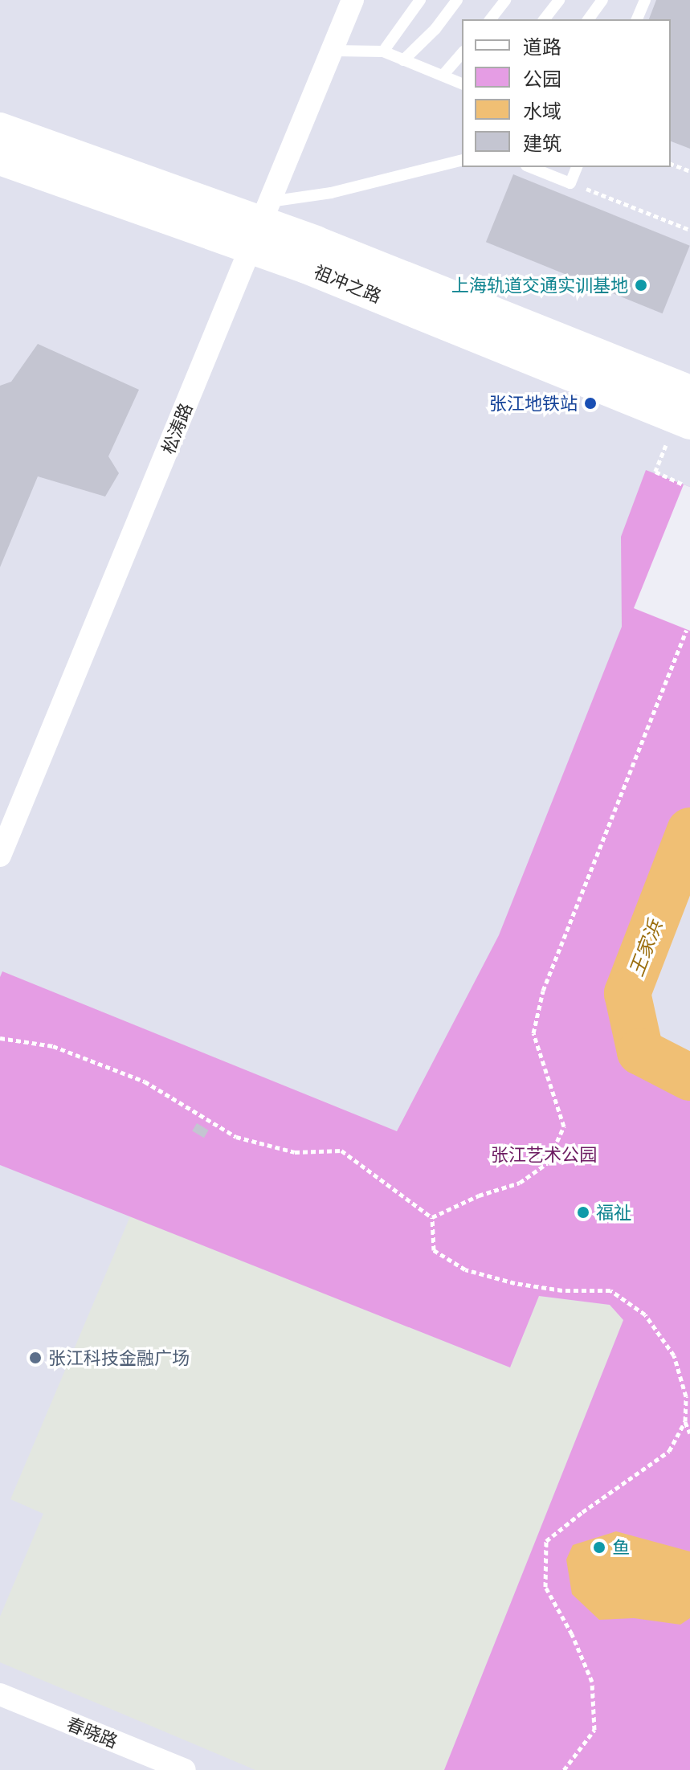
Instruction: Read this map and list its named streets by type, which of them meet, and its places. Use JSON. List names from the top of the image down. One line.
{"streets":{"main road":["祖冲之路"],"street":["松涛路","春晓路"]},"crossings":[["祖冲之路","松涛路"]],"water":["王家浜"],"parks":["张江艺术公园"],"places":["上海轨道交通实训基地","张江地铁站","福祉","张江科技金融广场","鱼"],"legend":["道路","公园","水域","建筑"]}
